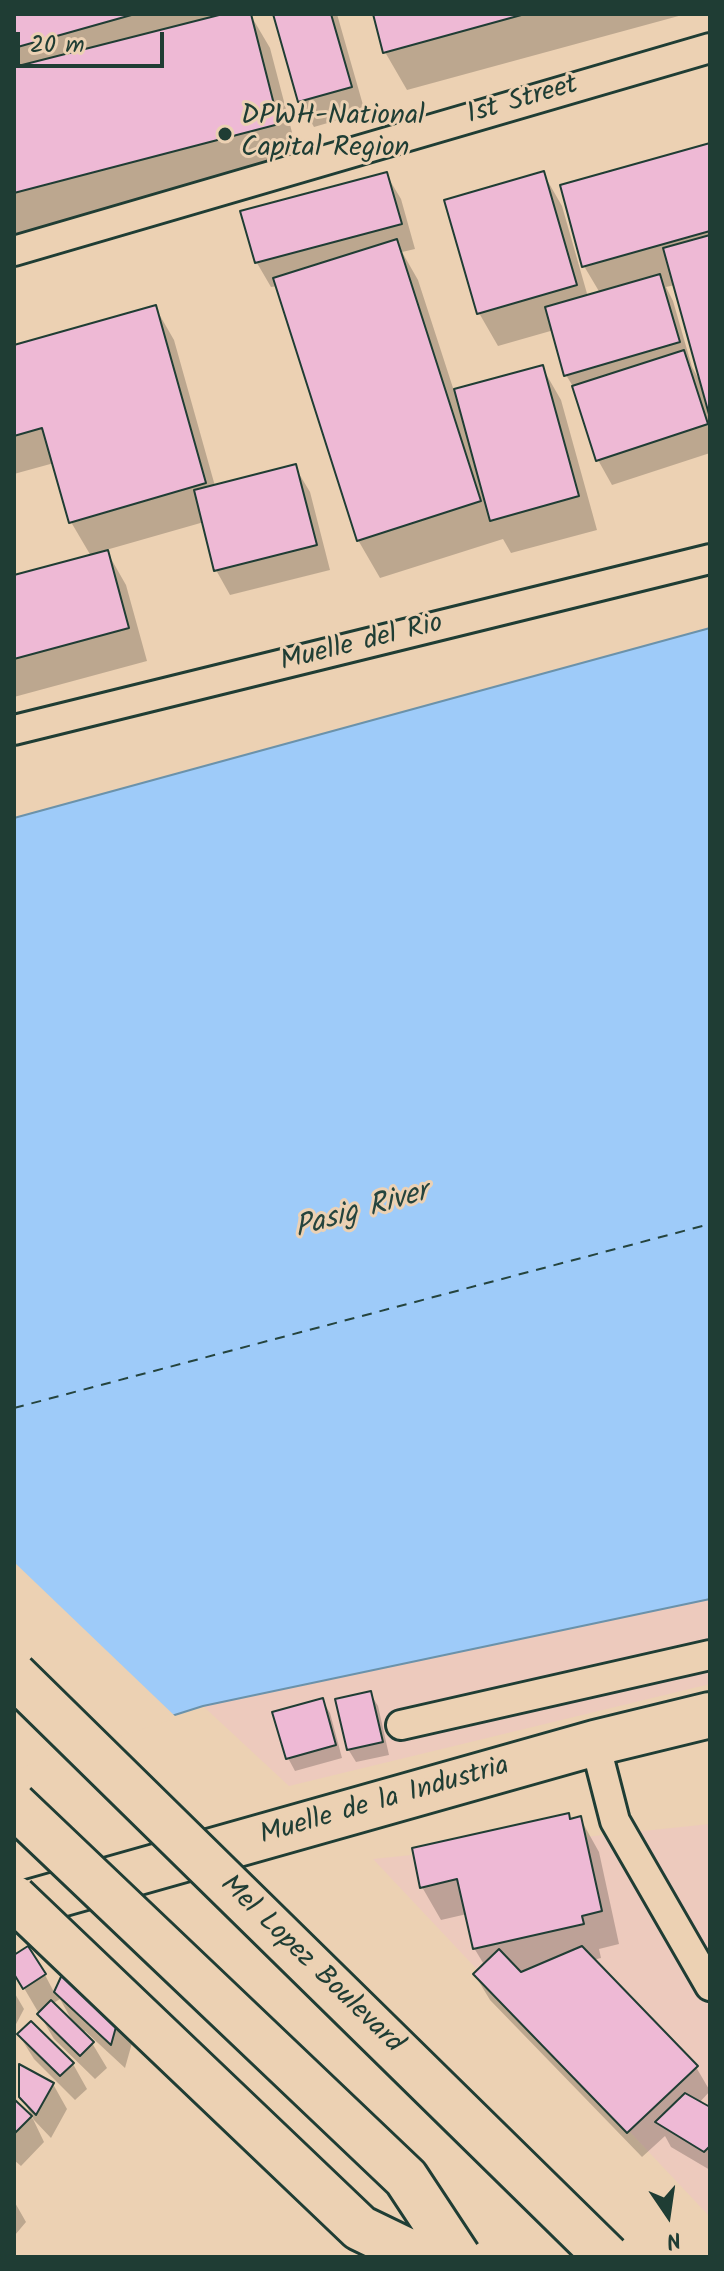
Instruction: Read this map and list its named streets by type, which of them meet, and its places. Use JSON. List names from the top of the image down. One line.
{"streets":{"main road":["Muelle de la Industria","Mel Lopez Boulevard"],"lane":["1st Street","Muelle del Rio"]},"water":["Pasig River"],"places":["DPWH-National Capital Region"],"scale_bar":"20 m","north":"bottom"}
